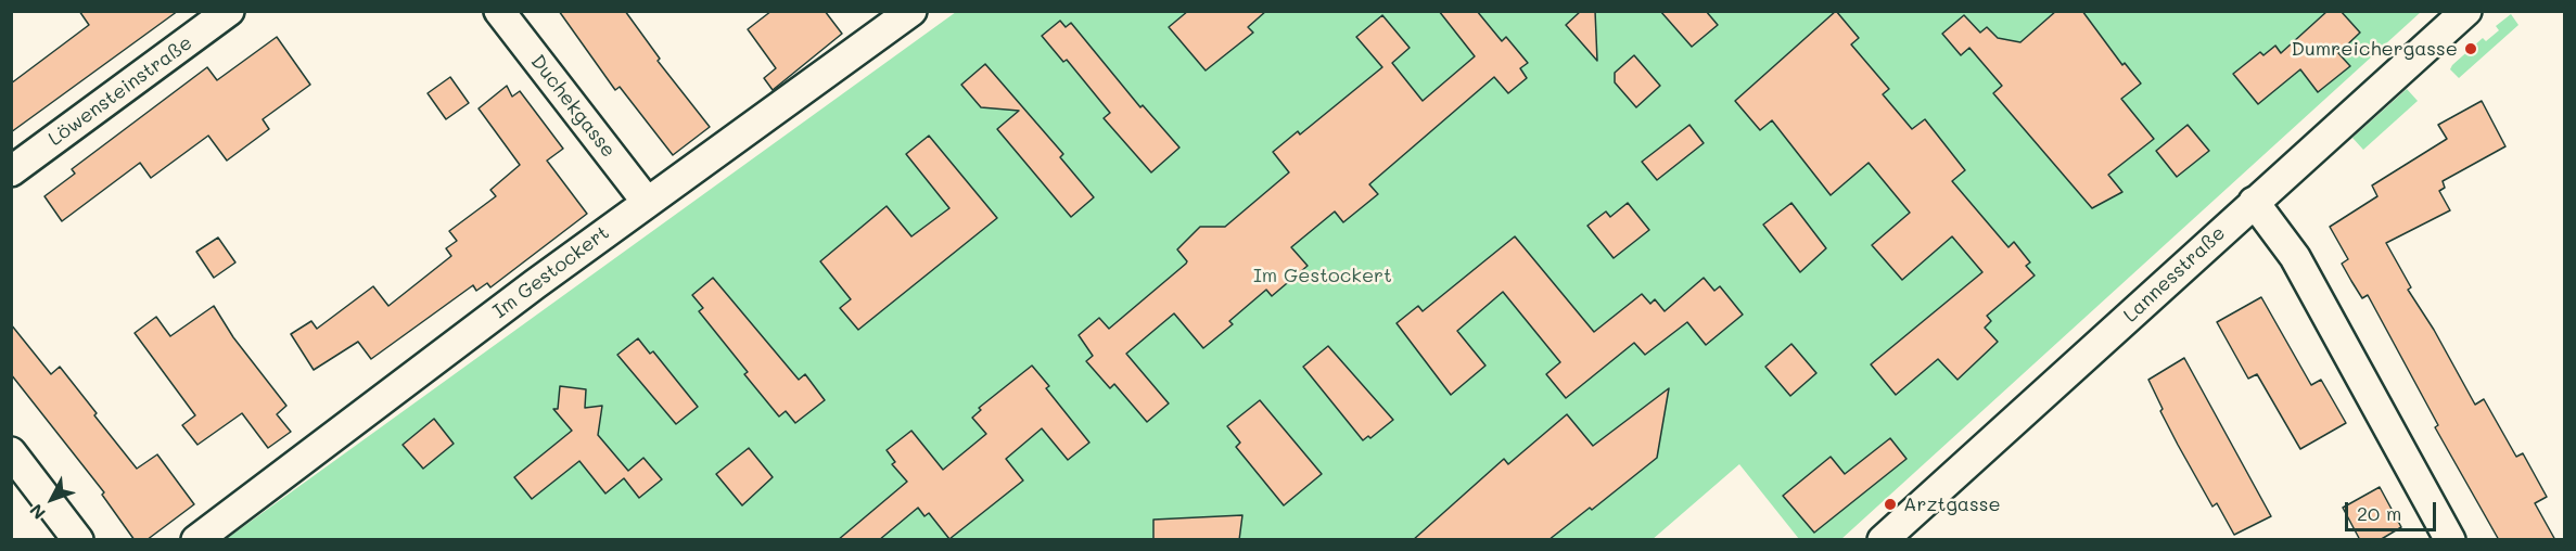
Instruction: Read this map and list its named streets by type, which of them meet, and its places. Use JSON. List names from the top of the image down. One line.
{"streets":{"street":["Löwensteinstraße","Duchekgasse","Im Gestockert","Lannesstraße"]},"crossings":[["Duchekgasse","Im Gestockert"]],"parks":["Im Gestockert"],"places":["Dumreichergasse","Arztgasse"],"scale_bar":"20 m","north":"bottom left"}
